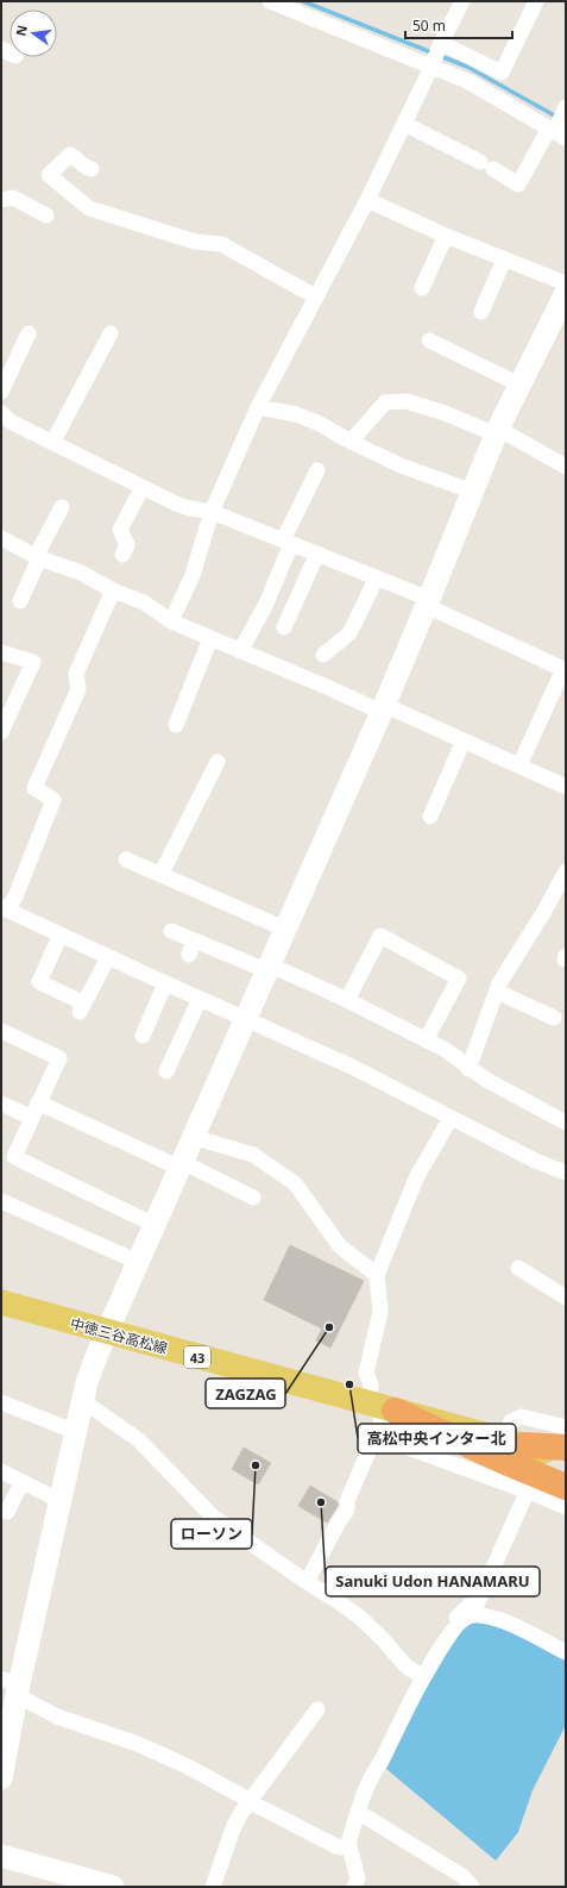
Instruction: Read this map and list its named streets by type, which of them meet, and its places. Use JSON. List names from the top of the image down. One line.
{"streets":{"main road":["中徳三谷高松線","43"]},"places":["ZAGZAG","高松中央インター北","ローソン","Sanuki Udon HANAMARU"],"scale_bar":"50 m","north":"left"}
